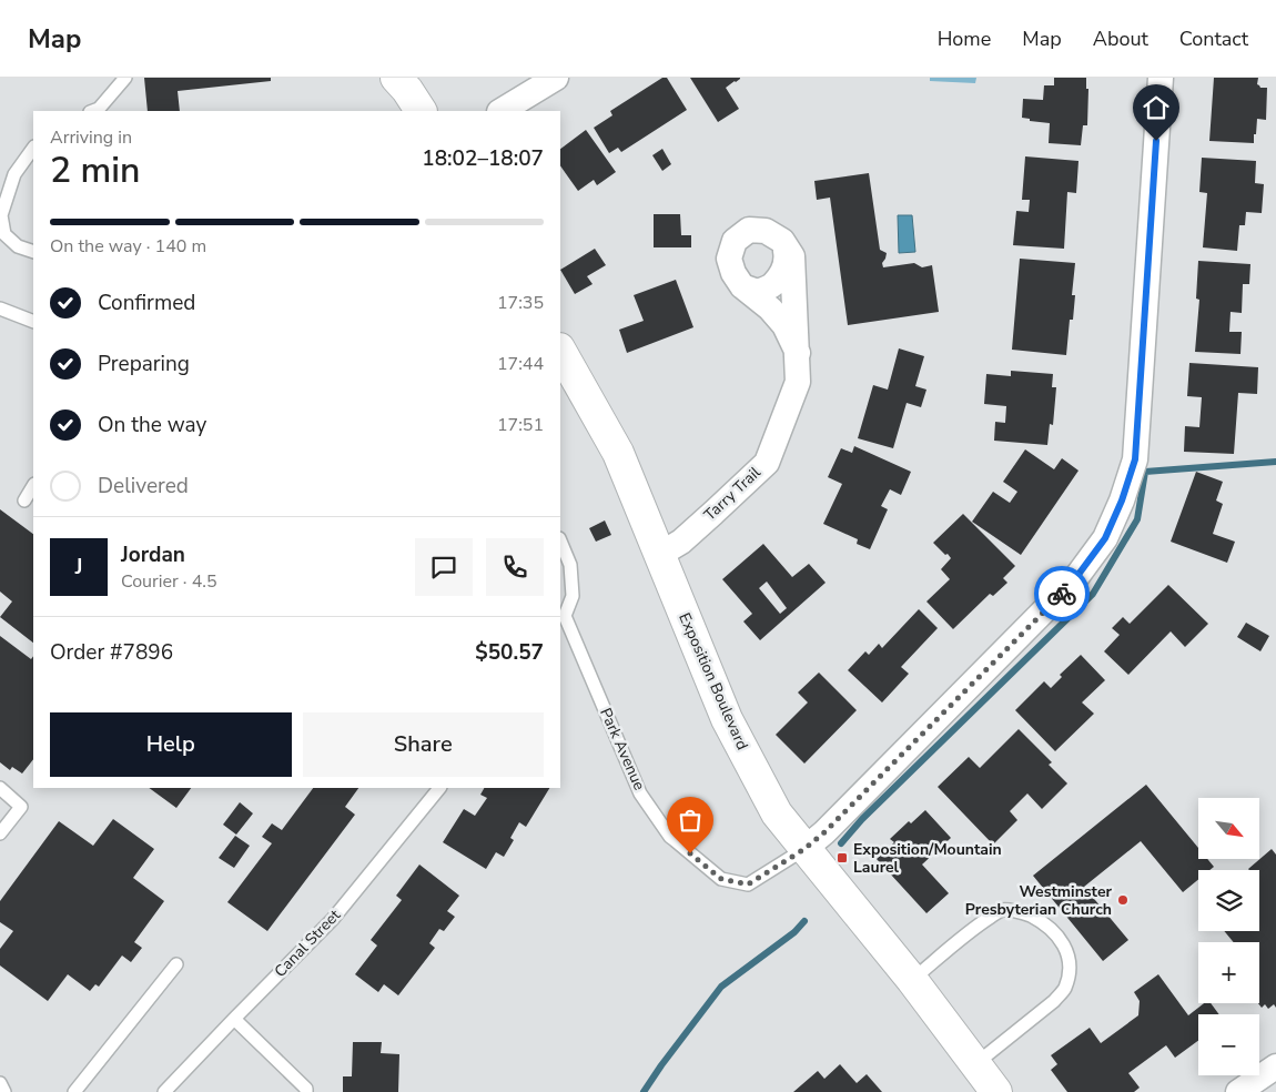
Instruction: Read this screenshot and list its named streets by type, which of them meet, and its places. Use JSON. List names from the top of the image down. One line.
{"streets":{"street":["Tarry Trail","Exposition Boulevard"],"lane":["Park Avenue","Canal Street"]},"crossings":[["Tarry Trail","Exposition Boulevard"],["Exposition Boulevard","Park Avenue"]],"places":{"transit":["Exposition/Mountain Laurel"],"other":["Westminster Presbyterian Church"]},"north":"bottom right","page":{"header":"Map","nav":["Home","Map","About","Contact"],"heading":["2 min","Arriving in","18:02–18:07"],"panel":["Jordan","Courier · 4.5","Order #7896","$50.57"],"bar":"On the way · 140 m","list":[["Confirmed","17:35"],["Preparing","17:44"],["On the way","17:51"],"Delivered"],"round":"J","buttons":["Help","Share"],"map_buttons":["+","−"]}}
